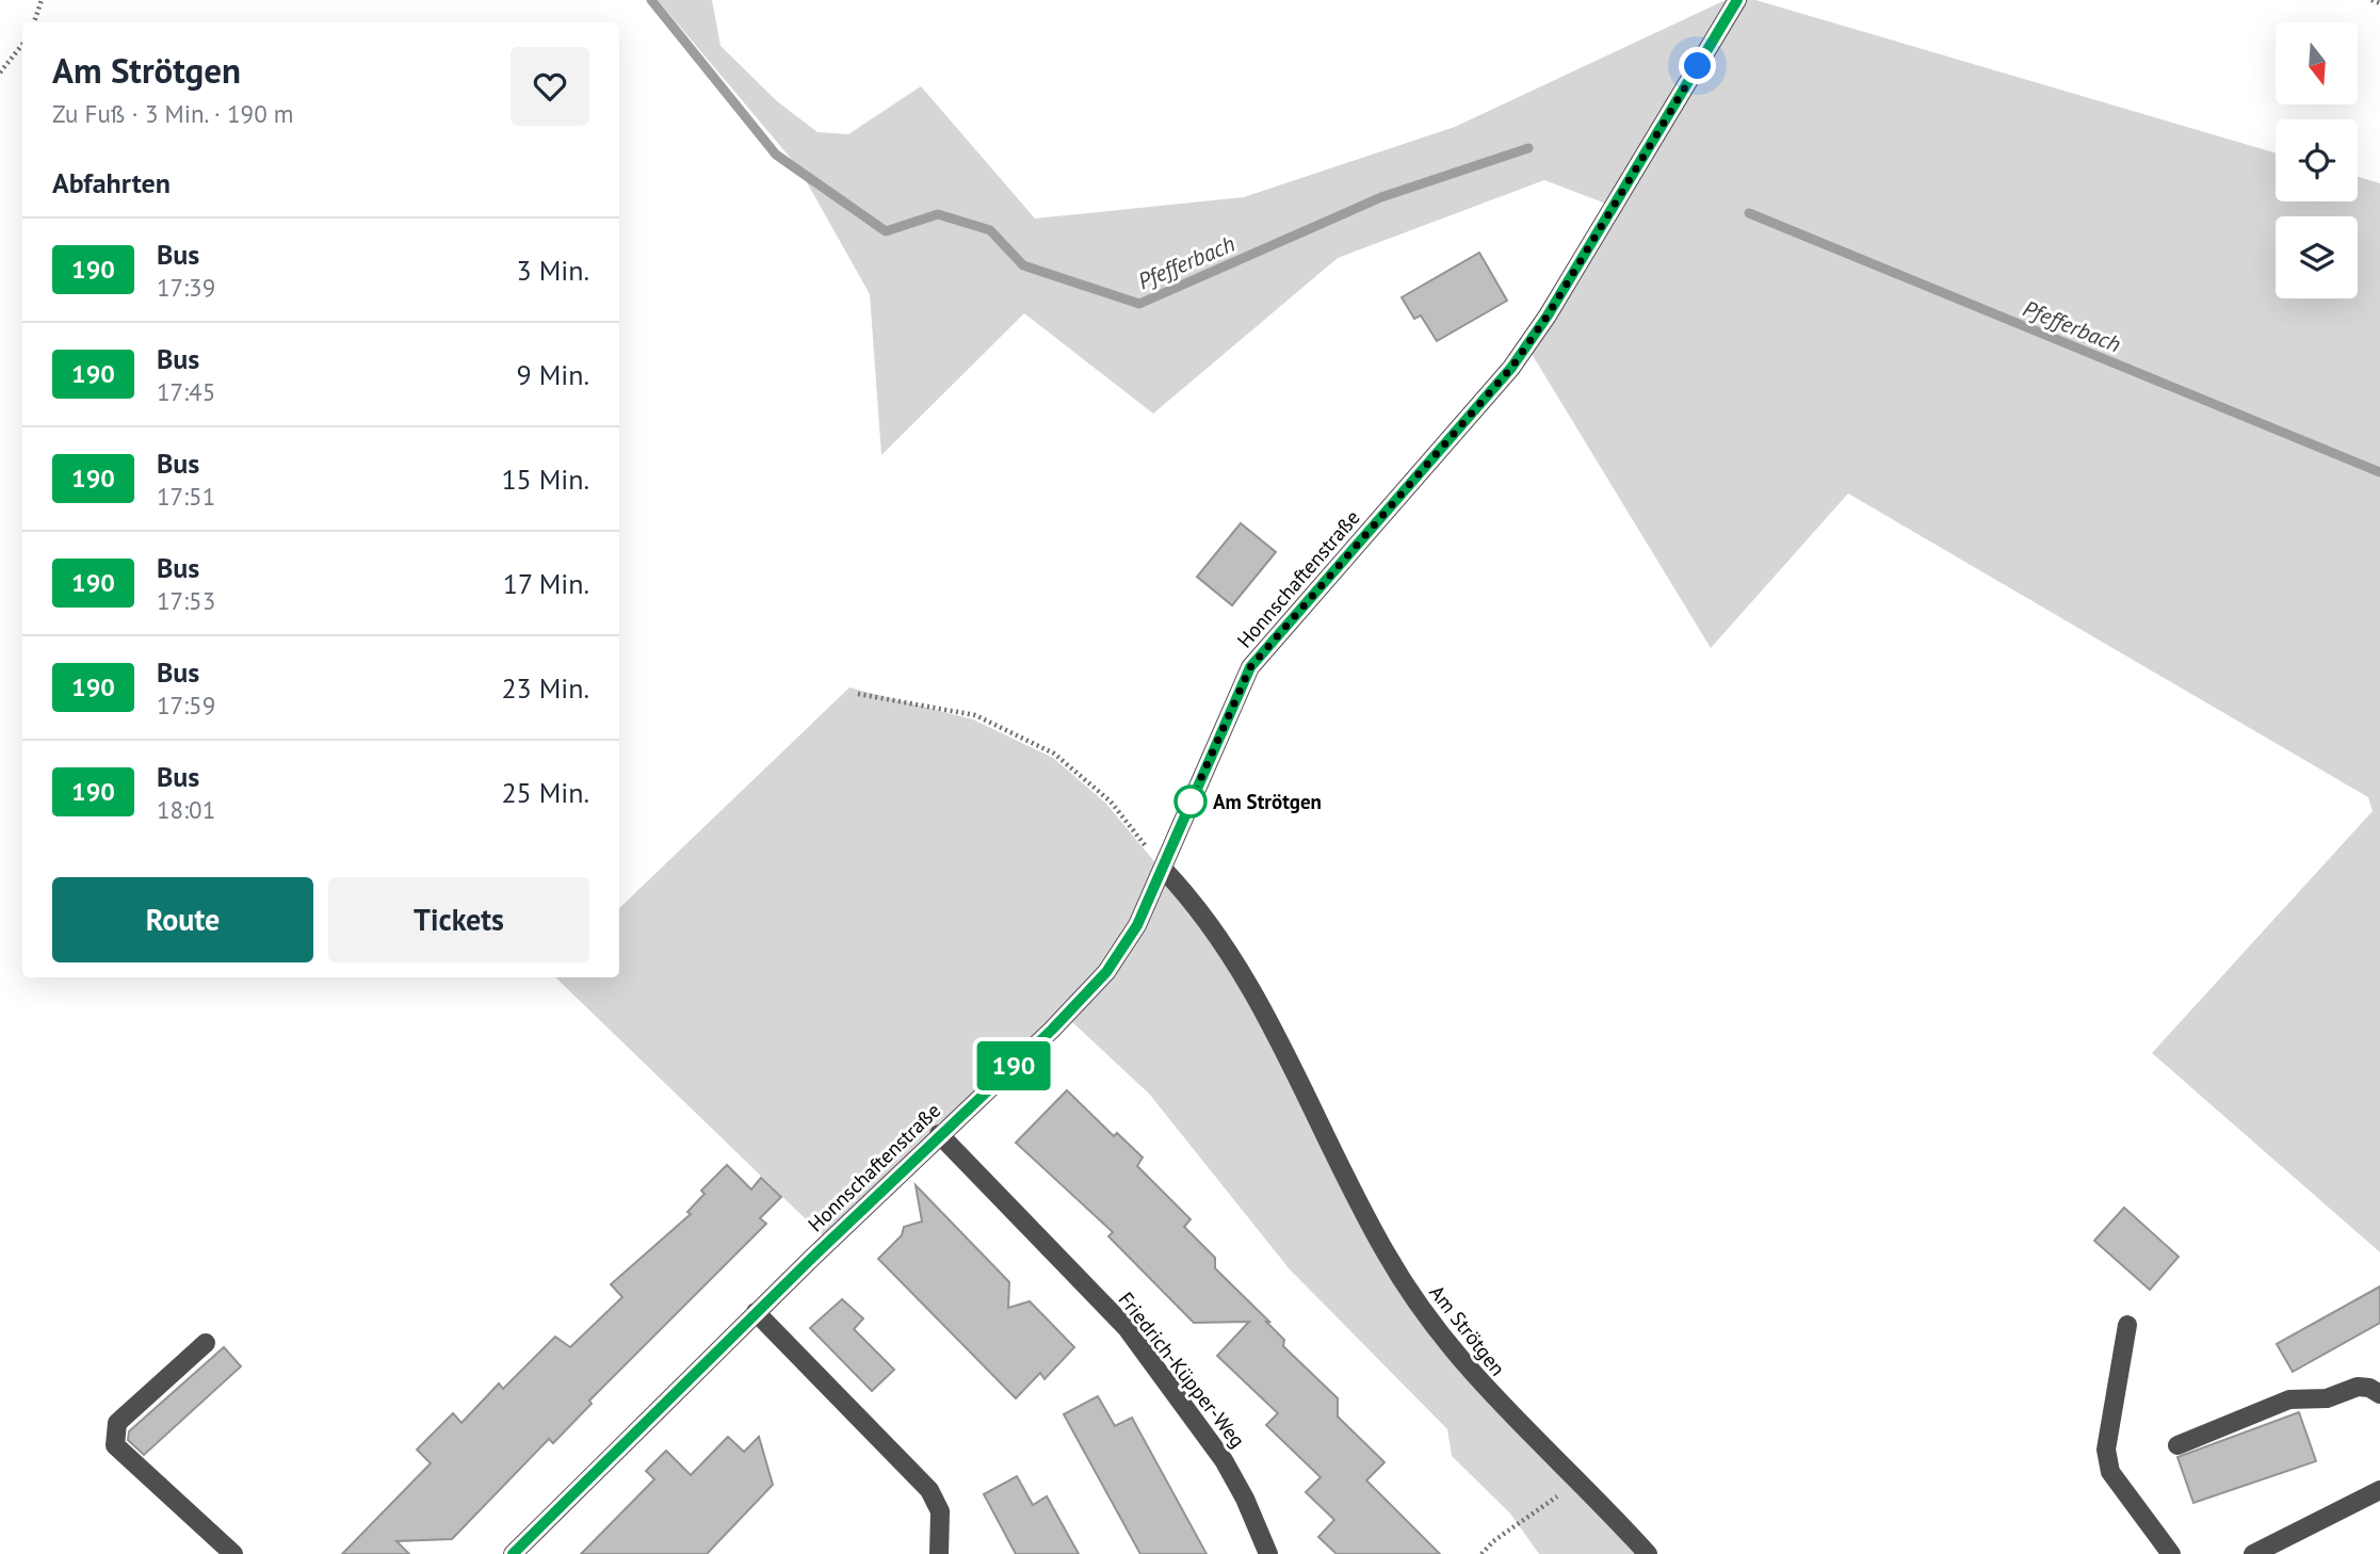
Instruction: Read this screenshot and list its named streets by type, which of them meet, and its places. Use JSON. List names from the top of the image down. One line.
{"streets":{"street":["Honnschaftenstraße","Am Strötgen","Friedrich-Küpper-Weg"]},"crossings":[["Honnschaftenstraße","Am Strötgen"],["Honnschaftenstraße","Friedrich-Küpper-Weg"]],"water":["Pfefferbach"],"places":["Am Strötgen"],"lines":["bus line 190"],"north":"bottom","page":{"on_map":"190","heading":[["Am Strötgen","Zu Fuß · 3 Min. · 190 m"],"Abfahrten"],"list":[{"mark":"190","name":"Bus","note":"17:39","value":"3 Min."},{"mark":"190","name":"Bus","note":"17:45","value":"9 Min."},{"mark":"190","name":"Bus","note":"17:51","value":"15 Min."},{"mark":"190","name":"Bus","note":"17:53","value":"17 Min."},{"mark":"190","name":"Bus","note":"17:59","value":"23 Min."},{"mark":"190","name":"Bus","note":"18:01","value":"25 Min."}],"buttons":["Route","Tickets"]}}
